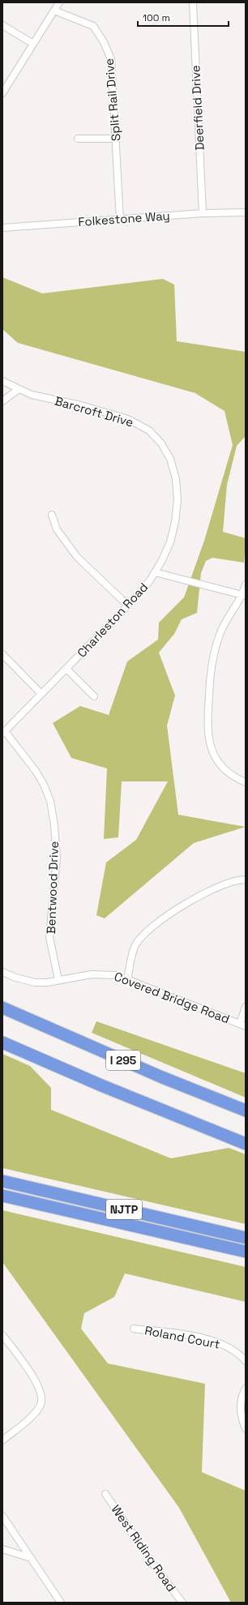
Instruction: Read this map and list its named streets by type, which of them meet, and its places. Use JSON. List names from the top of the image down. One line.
{"streets":{"highway":["I 295","NJTP"],"street":["Split Rail Drive","Deerfield Drive","Folkestone Way","Barcroft Drive","Charleston Road","Bentwood Drive","Covered Bridge Road","Roland Court","West Riding Road"]},"crossings":[["Split Rail Drive","Folkestone Way"],["Deerfield Drive","Folkestone Way"],["Barcroft Drive","Charleston Road"],["Charleston Road","Bentwood Drive"],["Bentwood Drive","Covered Bridge Road"]],"scale_bar":"100 m"}
